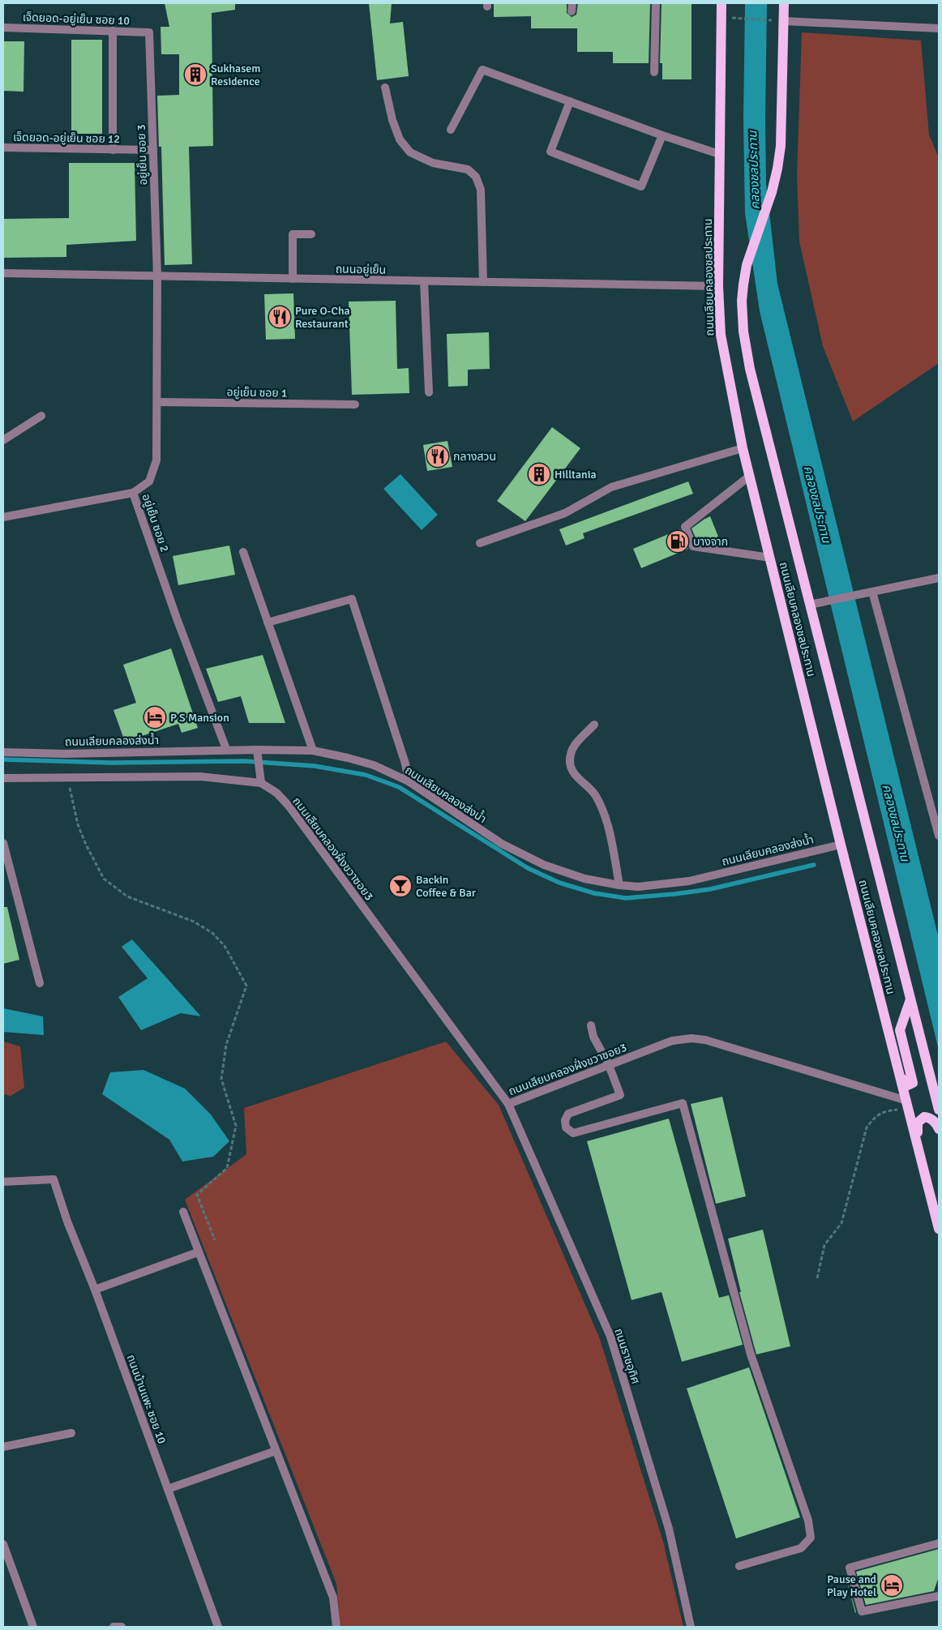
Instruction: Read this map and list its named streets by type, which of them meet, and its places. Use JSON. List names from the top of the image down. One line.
{"streets":{"main road":["ถนนเลียบคลองชลประทาน"],"street":["เจ็ดยอด-อยู่เย็น ซอย 10","เจ็ดยอด-อยู่เย็น ซอย 12","อยู่เย็น ซอย 3","ถนนอยู่เย็น","อยู่เย็น ซอย 1","อยู่เย็น ซอย 2","ถนนเลียบคลองส่งน้ำ","ถนนเลียบคลองฝั่งขวาซอย3","ถนนราชอุทิศ","ถนนบ้านแพะ ซอย 10"]},"crossings":[["เจ็ดยอด-อยู่เย็น ซอย 10","อยู่เย็น ซอย 3"],["เจ็ดยอด-อยู่เย็น ซอย 12","อยู่เย็น ซอย 3"],["อยู่เย็น ซอย 3","ถนนอยู่เย็น"],["อยู่เย็น ซอย 3","อยู่เย็น ซอย 2"],["ถนนอยู่เย็น","ถนนเลียบคลองชลประทาน"],["ถนนอยู่เย็น","อยู่เย็น ซอย 2"],["ถนนเลียบคลองชลประทาน","ถนนเลียบคลองส่งน้ำ"],["ถนนเลียบคลองชลประทาน","ถนนเลียบคลองฝั่งขวาซอย3"],["อยู่เย็น ซอย 1","อยู่เย็น ซอย 2"],["อยู่เย็น ซอย 2","ถนนเลียบคลองส่งน้ำ"],["ถนนเลียบคลองฝั่งขวาซอย3","ถนนราชอุทิศ"]],"water":["คลองชลประทาน"],"places":{"building":["Sukhasem Residence","Hilltania"],"restaurant":["Pure O-Cha Restaurant","กลางสวน"],"fuel station":["บางจาก"],"hotel":["P S Mansion","Pause and Play Hotel"],"bar":["Backin Coffee & Bar"]}}
